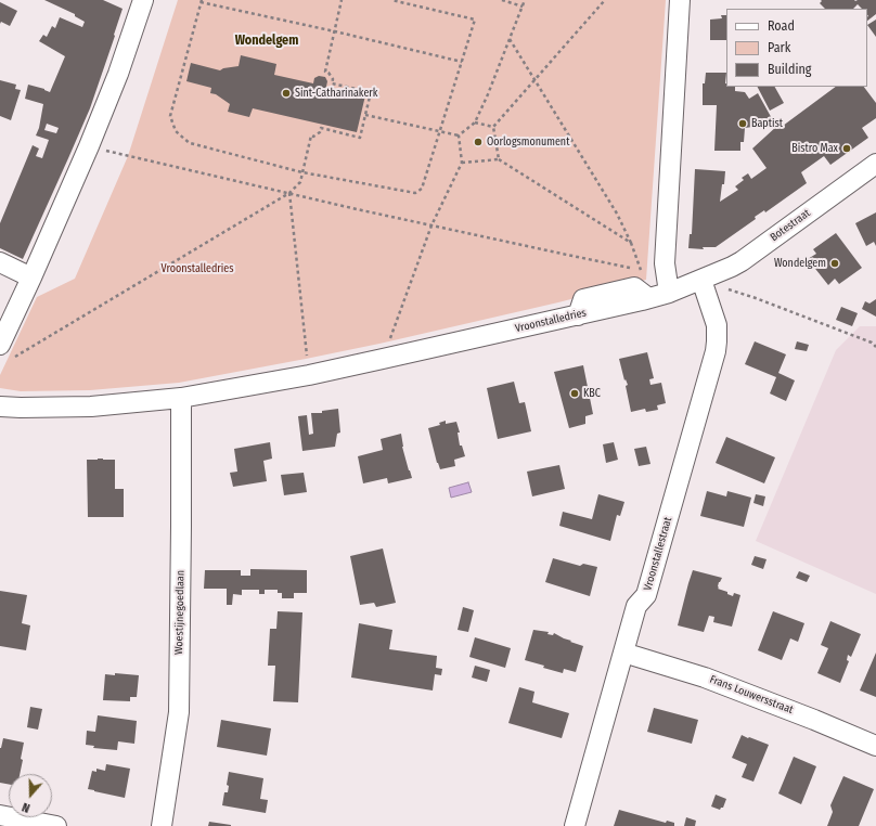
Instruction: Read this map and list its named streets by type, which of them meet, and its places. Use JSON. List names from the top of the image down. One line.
{"streets":{"street":["Botestraat","Vroonstalledries","Vroonstallestraat","Woestijnegoedlaan","Frans Louwersstraat"]},"crossings":[["Botestraat","Vroonstalledries"],["Botestraat","Vroonstallestraat"],["Vroonstalledries","Vroonstallestraat"],["Vroonstalledries","Woestijnegoedlaan"],["Vroonstallestraat","Frans Louwersstraat"]],"districts":["Wondelgem"],"parks":["Vroonstalledries"],"places":["Sint-Catharinakerk","Baptist","Oorlogsmonument","Bistro Max","Wondelgem","KBC"],"legend":["Road","Park","Building"],"north":"bottom"}
